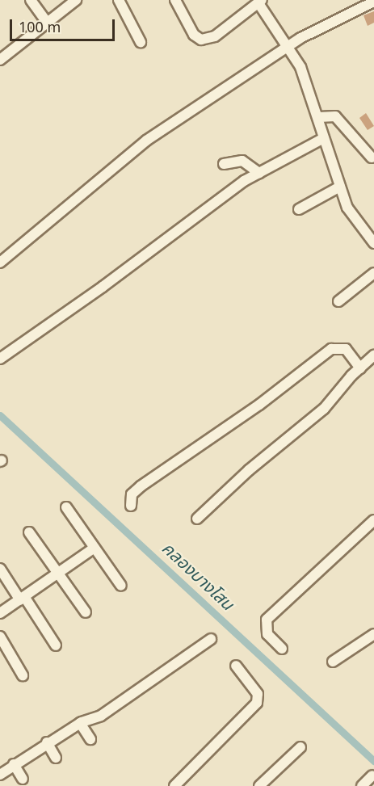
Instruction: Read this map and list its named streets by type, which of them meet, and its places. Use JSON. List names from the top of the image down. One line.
{"water":["คลองบางโสน"],"scale_bar":"100 m"}
